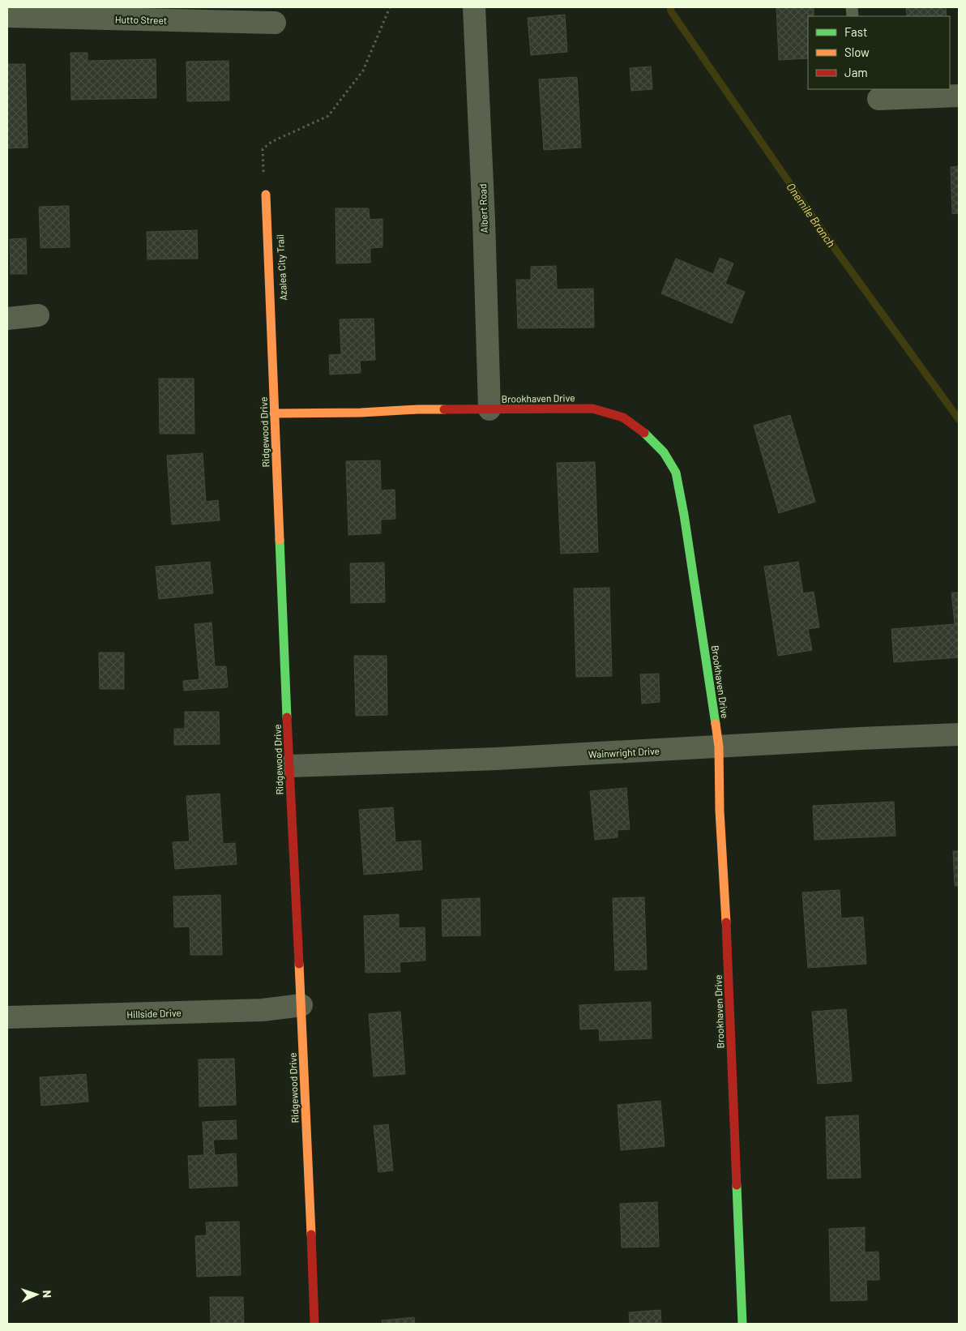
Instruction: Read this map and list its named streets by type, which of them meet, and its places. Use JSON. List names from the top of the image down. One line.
{"streets":{"street":["Hutto Street","Albert Road","Brookhaven Drive","Ridgewood Drive","Wainwright Drive","Hillside Drive"]},"crossings":[["Albert Road","Brookhaven Drive"],["Brookhaven Drive","Ridgewood Drive"],["Brookhaven Drive","Wainwright Drive"],["Ridgewood Drive","Wainwright Drive"],["Ridgewood Drive","Hillside Drive"]],"water":["Onemile Branch"],"legend":["Fast","Slow","Jam"],"north":"right"}
